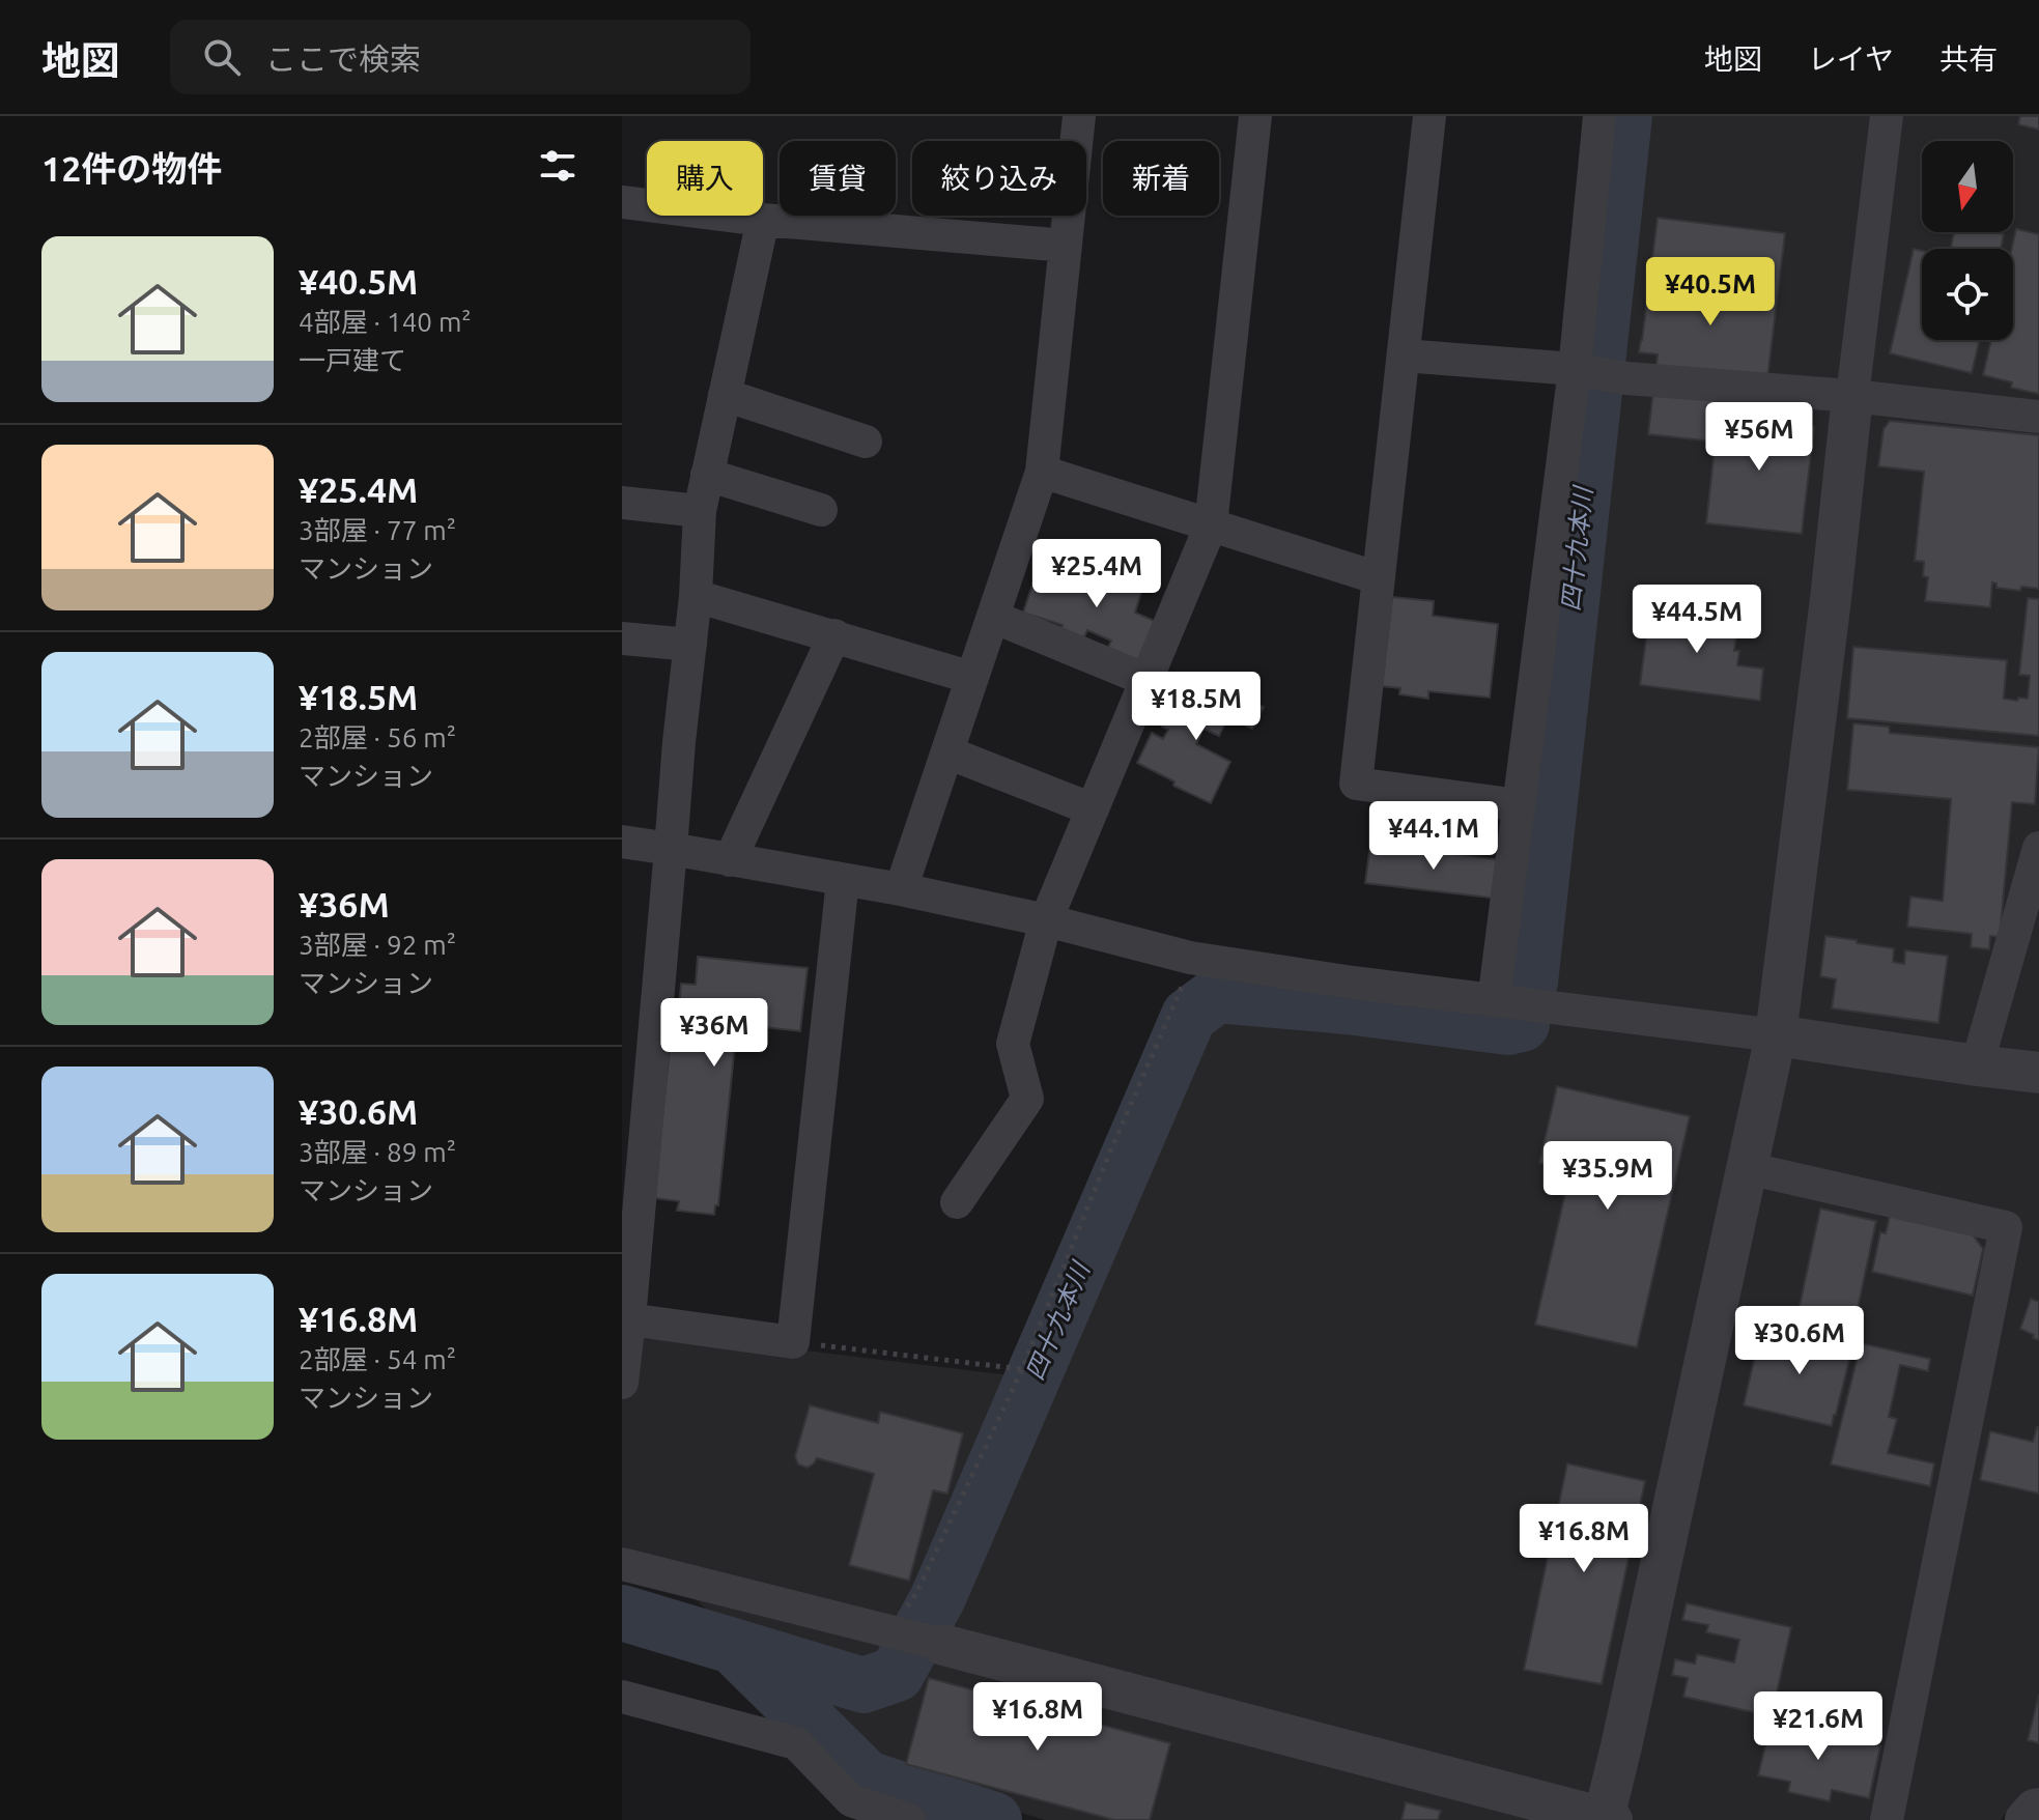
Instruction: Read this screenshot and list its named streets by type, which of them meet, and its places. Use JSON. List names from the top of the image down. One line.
{"water":["四十九本川"],"north":"bottom","page":{"header":"地図","search":"ここで検索","nav":["地図","レイヤ","共有"],"heading":"12件の物件","chip":["購入","賃貸","絞り込み","新着"],"list":[{"name":"¥40.5M","note":"4部屋 · 140 m² · 一戸建て"},{"name":"¥25.4M","note":"3部屋 · 77 m² · マンション"},{"name":"¥18.5M","note":"2部屋 · 56 m² · マンション"},{"name":"¥36M","note":"3部屋 · 92 m² · マンション"},{"name":"¥30.6M","note":"3部屋 · 89 m² · マンション"},{"name":"¥16.8M","note":"2部屋 · 54 m² · マンション"}],"price":["¥40.5M","¥56M","¥25.4M","¥44.5M","¥18.5M","¥44.1M","¥36M","¥35.9M","¥30.6M","¥16.8M","¥16.8M","¥21.6M"]}}
